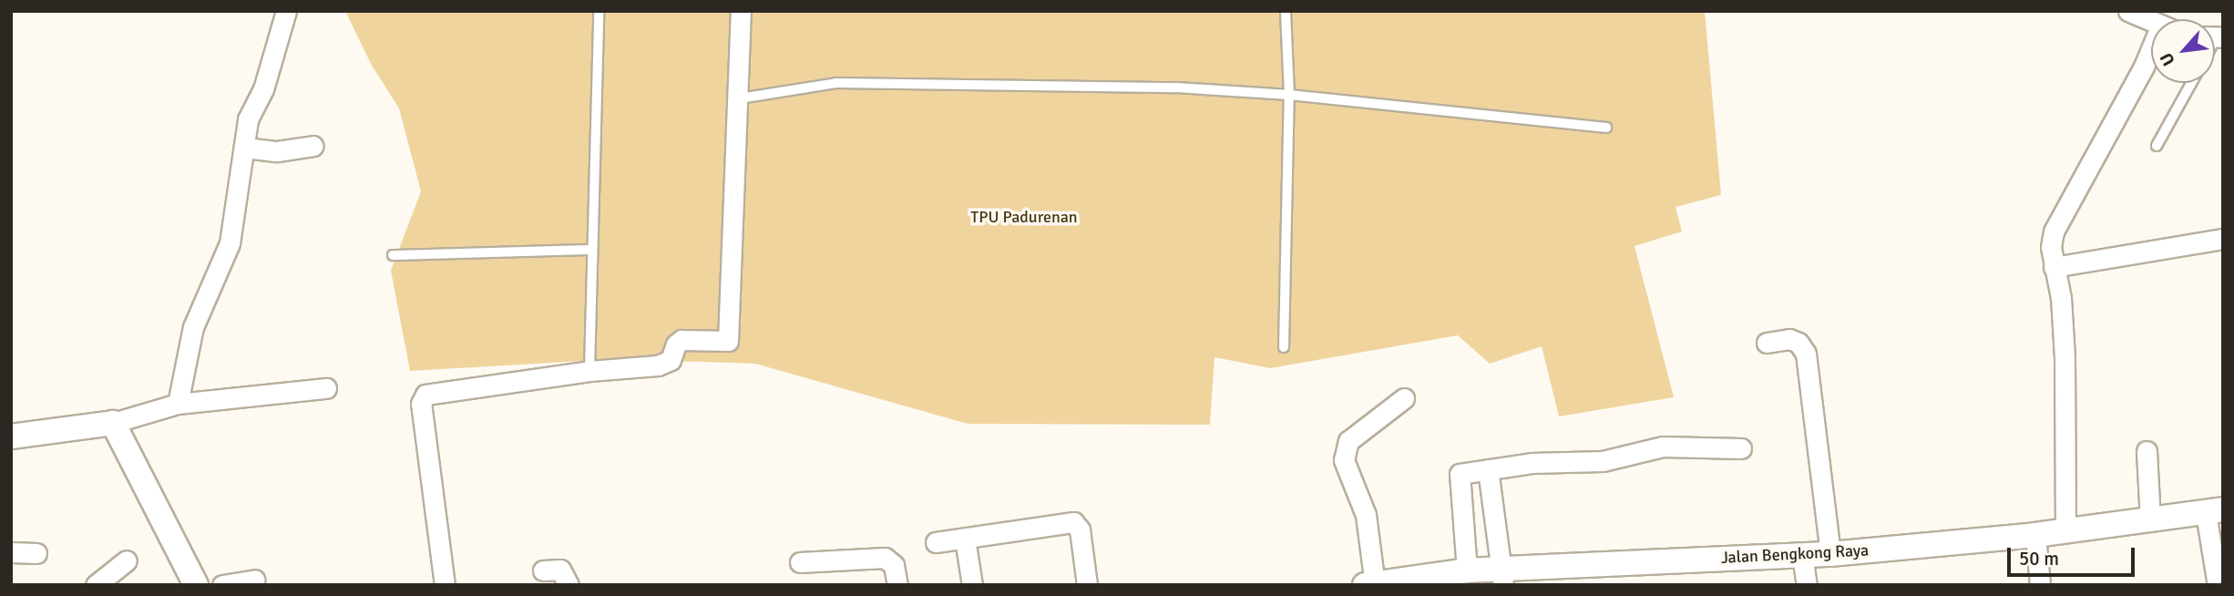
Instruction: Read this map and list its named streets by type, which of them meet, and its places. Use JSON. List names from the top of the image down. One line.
{"streets":{"street":["Jalan Bengkong Raya"]},"parks":["TPU Padurenan"],"scale_bar":"50 m","north":"bottom left"}
